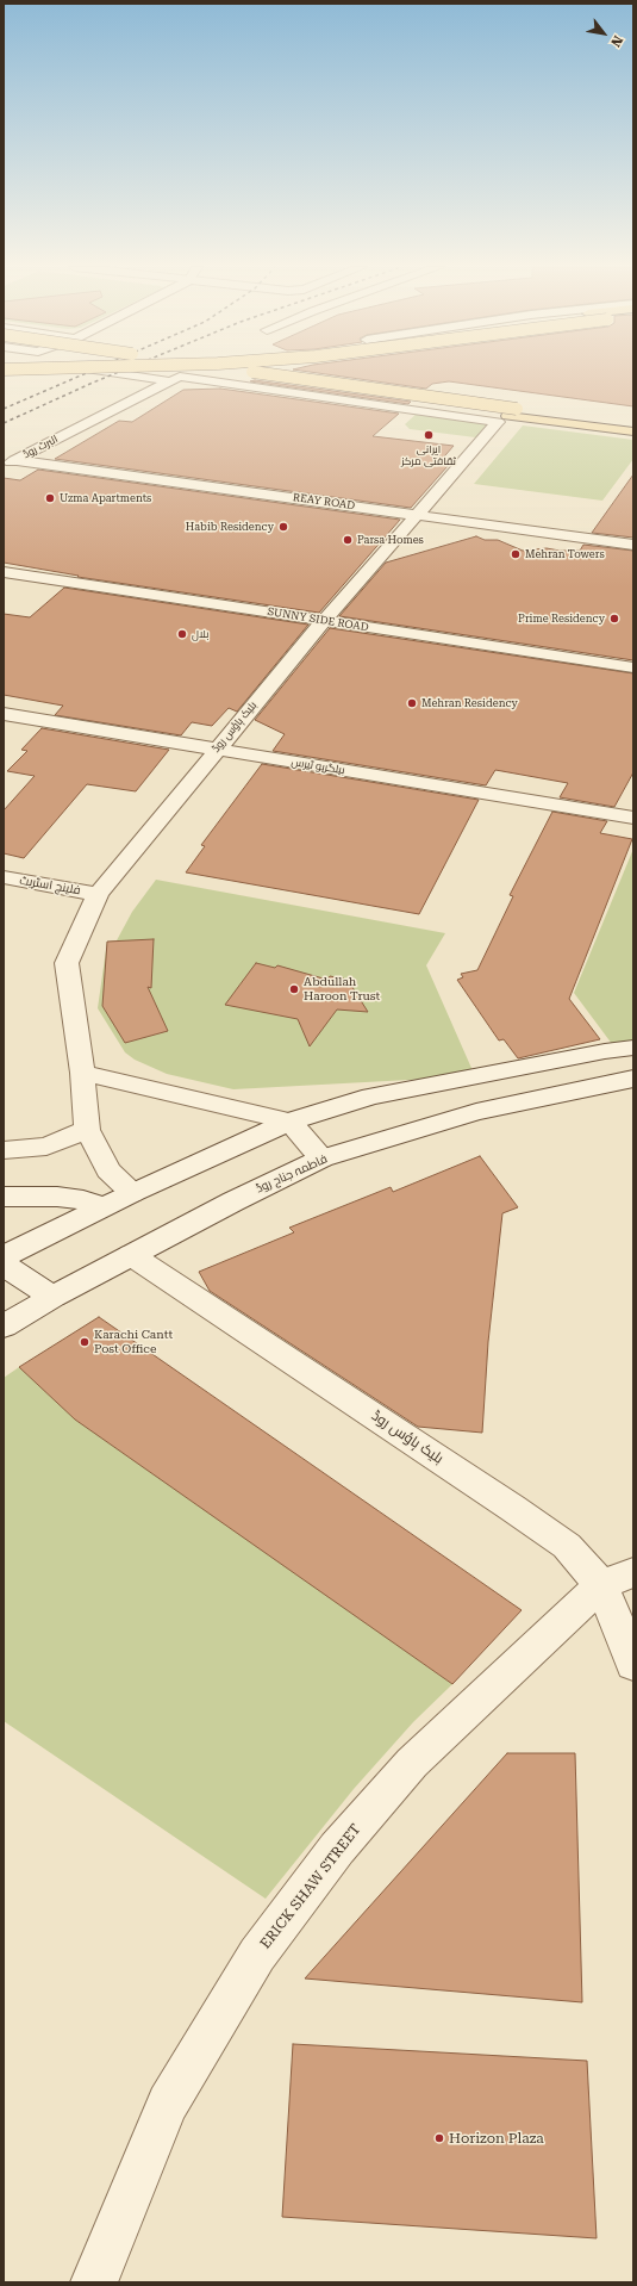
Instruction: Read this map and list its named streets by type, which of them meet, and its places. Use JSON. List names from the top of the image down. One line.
{"streets":{"street":["البرٹ روڈ","REAY ROAD","SUNNY SIDE ROAD","بلیک ہاؤس روڈ","بیلگریو ٹیرس","فلینچ اسٹریٹ","فاطمہ جناح روڈ","ERICK SHAW STREET"]},"crossings":[["البرٹ روڈ","REAY ROAD"],["REAY ROAD","بلیک ہاؤس روڈ"],["SUNNY SIDE ROAD","بلیک ہاؤس روڈ"],["بلیک ہاؤس روڈ","بیلگریو ٹیرس"],["بلیک ہاؤس روڈ","فلینچ اسٹریٹ"],["بلیک ہاؤس روڈ","فاطمہ جناح روڈ"],["بلیک ہاؤس روڈ","ERICK SHAW STREET"]],"places":["ایرانی ثقافتی مرکز","Uzma Apartments","Habib Residency","Parsa Homes","Mehran Towers","Prime Residency","بلال","Mehran Residency","Abdullah Haroon Trust","Karachi Cantt Post Office","Horizon Plaza"],"north":"bottom right"}
